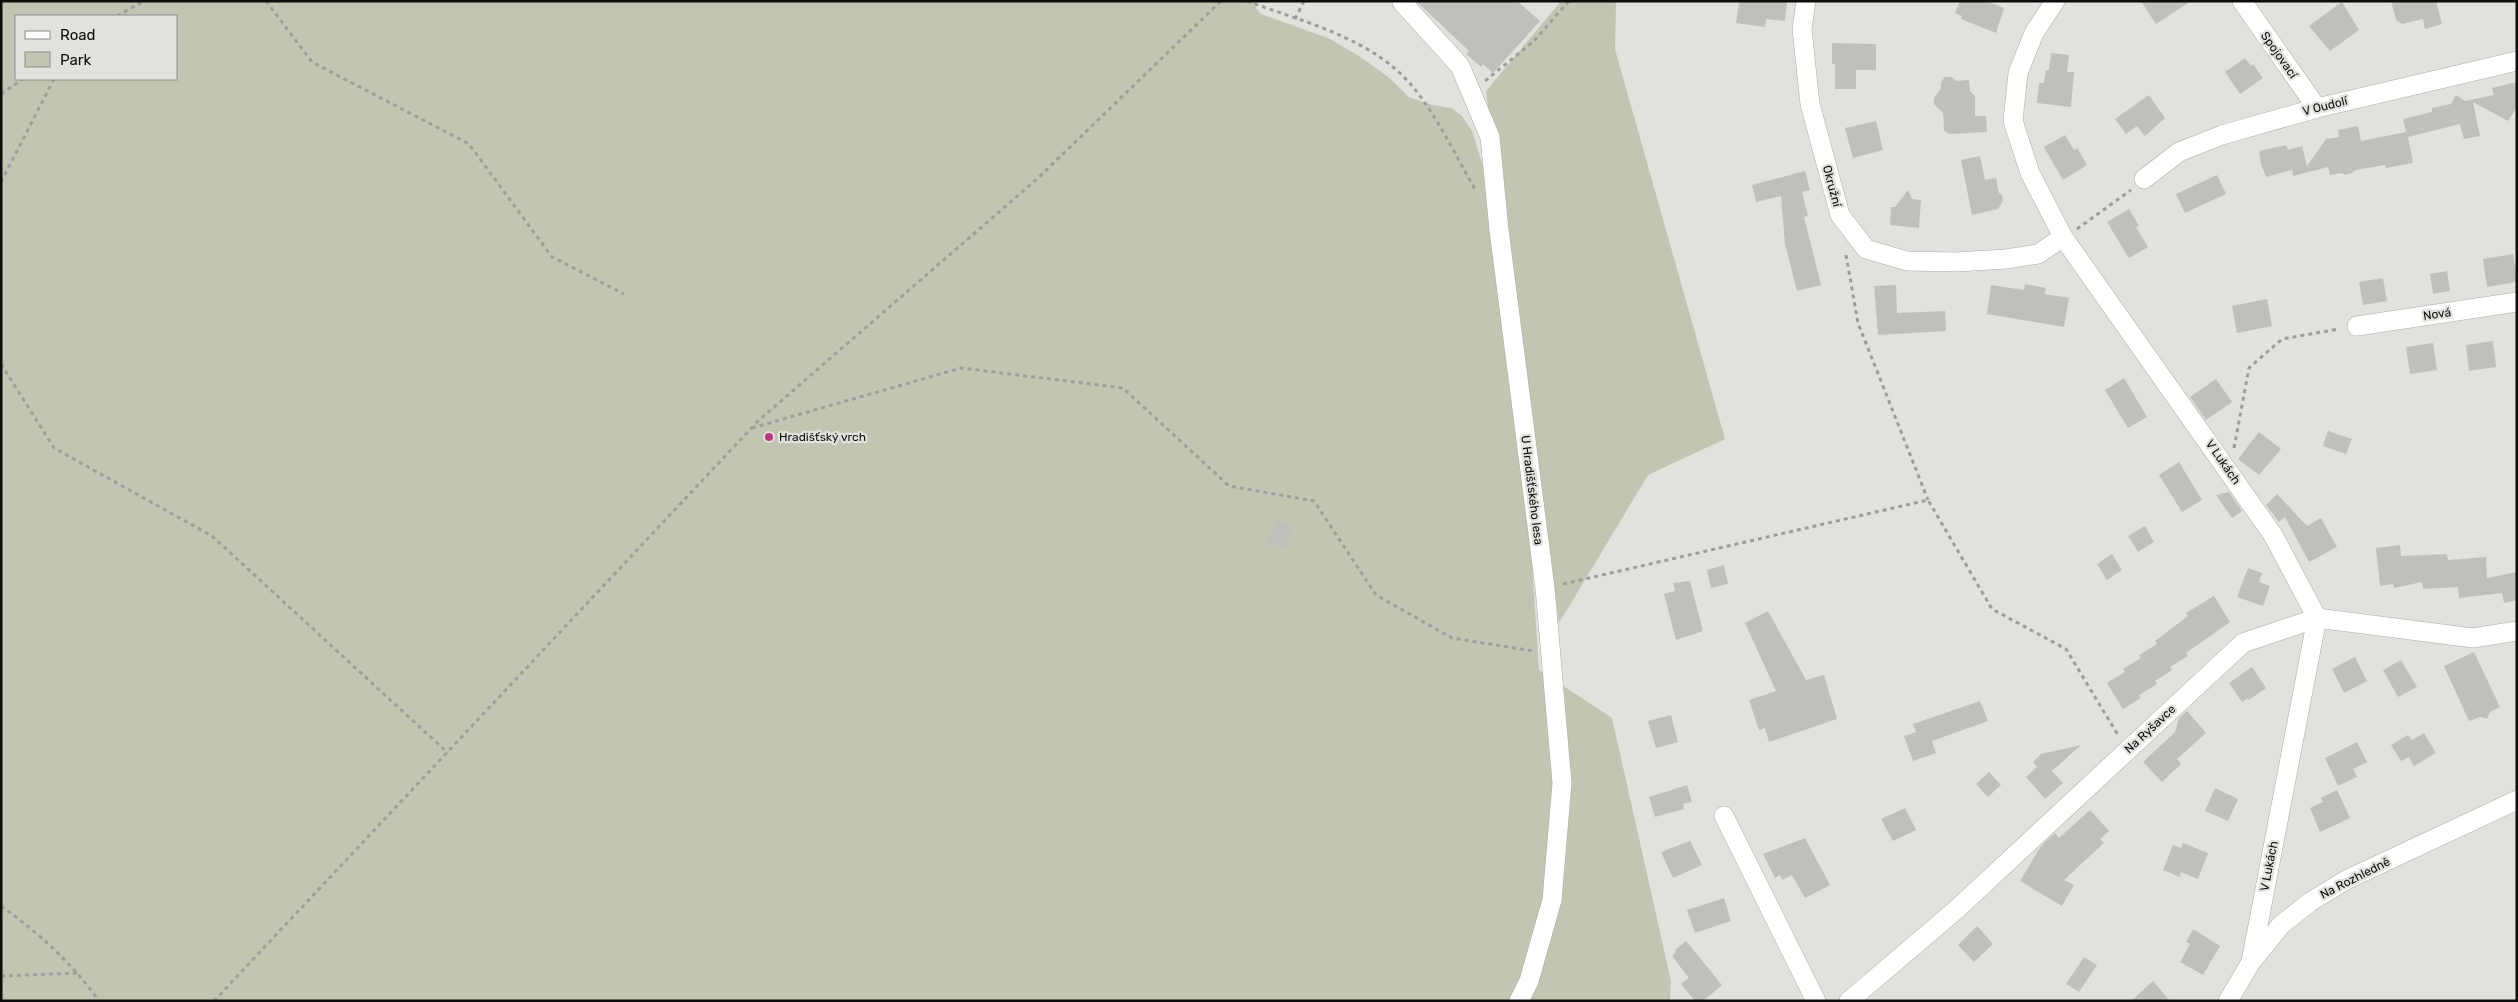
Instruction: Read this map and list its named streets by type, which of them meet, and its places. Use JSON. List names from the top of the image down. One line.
{"streets":{"street":["Spojovací","V Oudolí","Okružní","Nová","V Lukách","U Hradišťského lesa","Na Ryšavce","Na Rozhledně"]},"crossings":[["Spojovací","V Oudolí"],["Okružní","V Lukách"],["V Lukách","Na Ryšavce"],["V Lukách","Na Rozhledně"]],"places":["Hradišťský vrch"],"legend":["Road","Park"]}
